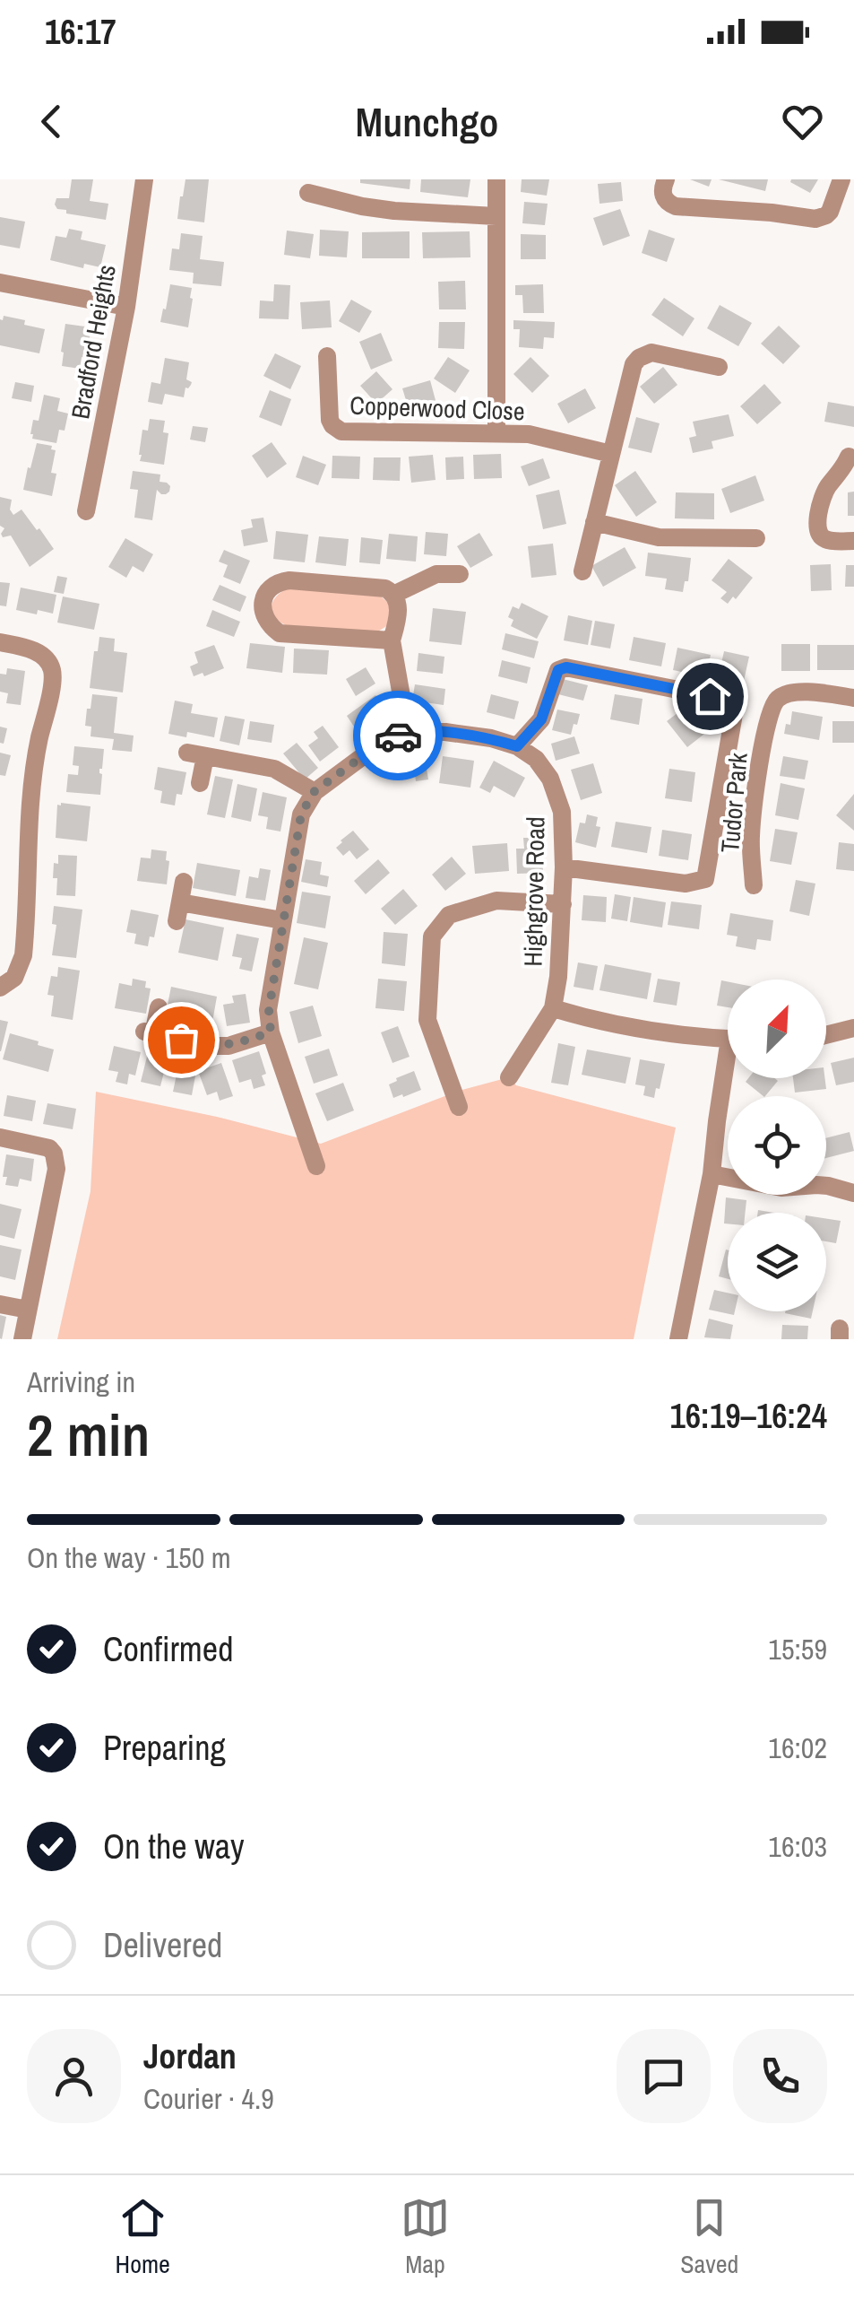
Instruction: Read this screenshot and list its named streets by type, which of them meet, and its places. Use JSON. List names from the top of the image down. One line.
{"streets":{"street":["Bradford Heights","Copperwood Close","Tudor Park","Highgrove Road"]},"north":"top right","page":{"status":"16:17","header":"Munchgo","heading":["2 min","Arriving in","16:19–16:24"],"panel":["Jordan","Courier · 4.9"],"bar":"On the way · 150 m","list":[["Confirmed","15:59"],["Preparing","16:02"],["On the way","16:03"],"Delivered"],"tabs":["Home","Map","Saved"]}}
